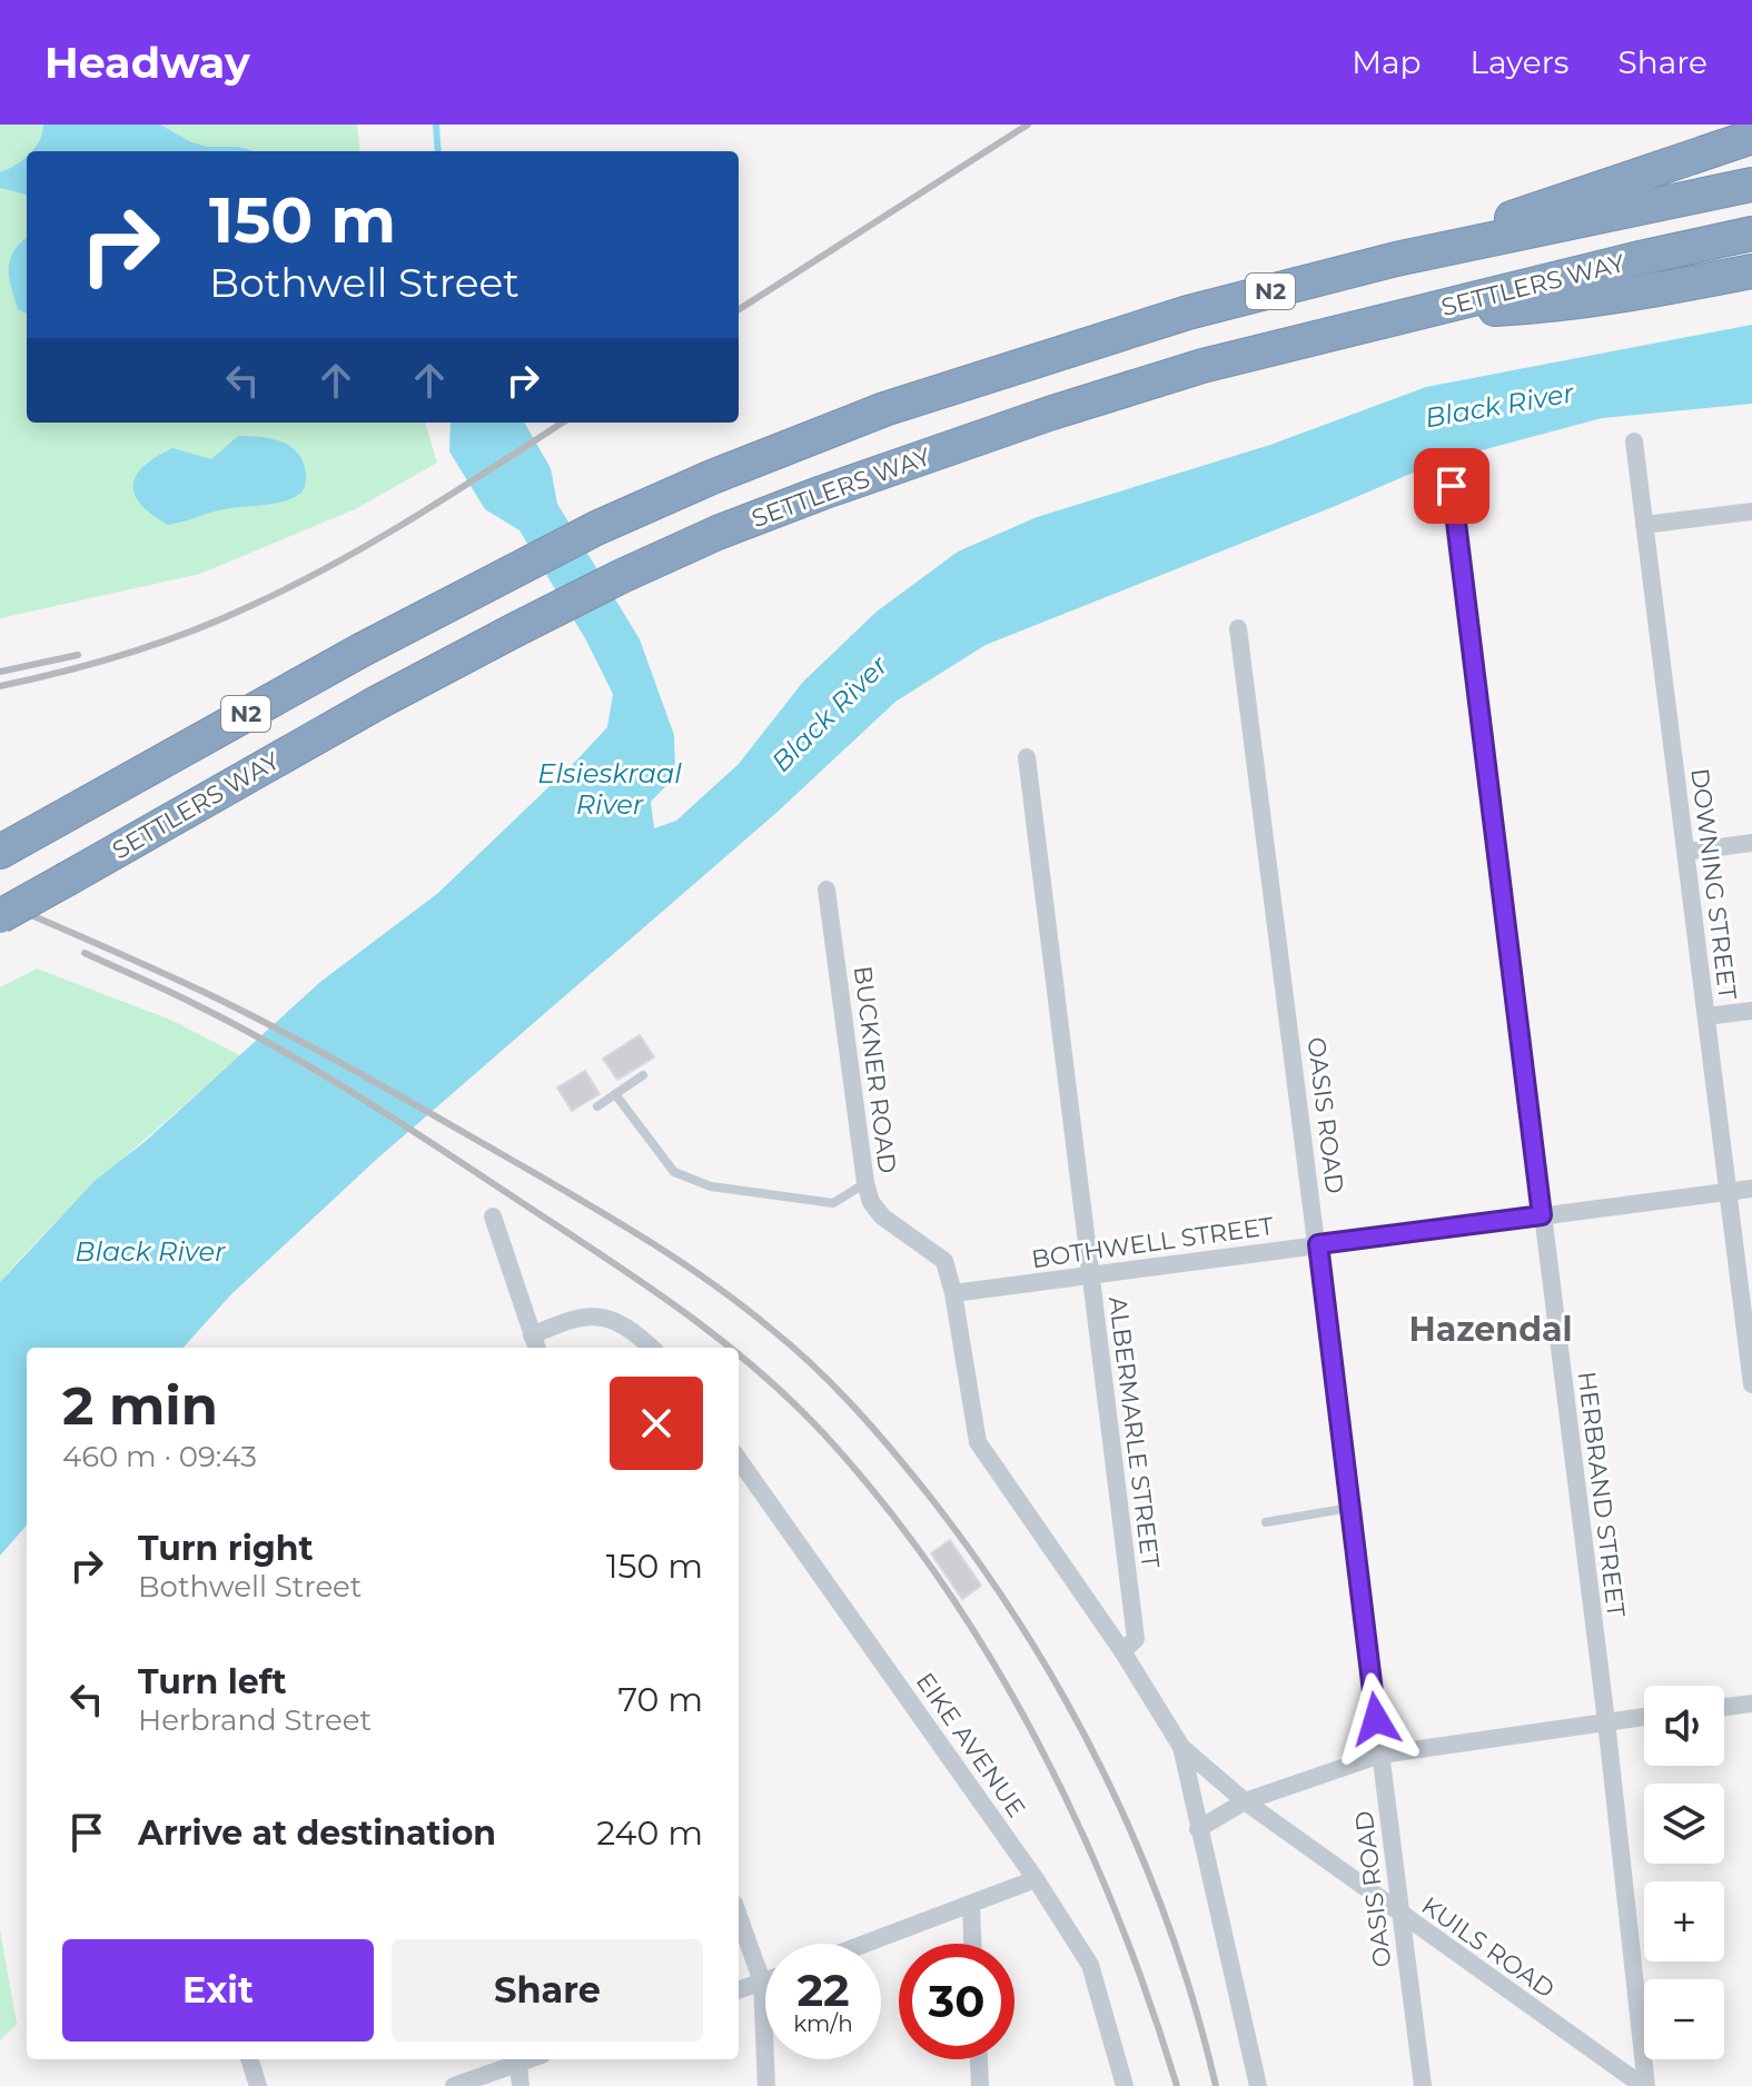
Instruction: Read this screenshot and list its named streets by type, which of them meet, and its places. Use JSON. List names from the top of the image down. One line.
{"streets":{"highway":["SETTLERS WAY","N2"],"street":["DOWNING STREET","BUCKNER ROAD","OASIS ROAD","BOTHWELL STREET","ALBERMARLE STREET","HERBRAND STREET","EIKE AVENUE","KUILS ROAD"]},"crossings":[["DOWNING STREET","BOTHWELL STREET"],["BUCKNER ROAD","BOTHWELL STREET"],["BUCKNER ROAD","ALBERMARLE STREET"],["OASIS ROAD","BOTHWELL STREET"],["OASIS ROAD","KUILS ROAD"],["BOTHWELL STREET","ALBERMARLE STREET"],["BOTHWELL STREET","HERBRAND STREET"],["HERBRAND STREET","KUILS ROAD"]],"districts":["Hazendal"],"water":["Black River","Elsieskraal River"],"page":{"header":"Headway","nav":["Map","Layers","Share"],"turn":["150 m","Bothwell Street"],"heading":["2 min","460 m · 09:43"],"list":[{"name":"Turn right","note":"Bothwell Street","value":"150 m"},{"name":"Turn left","note":"Herbrand Street","value":"70 m"},{"name":"Arrive at destination","value":"240 m"}],"map_buttons":["+","−"],"buttons":["Exit","Share"],"speed":"22 km/h","limit":"30"}}
